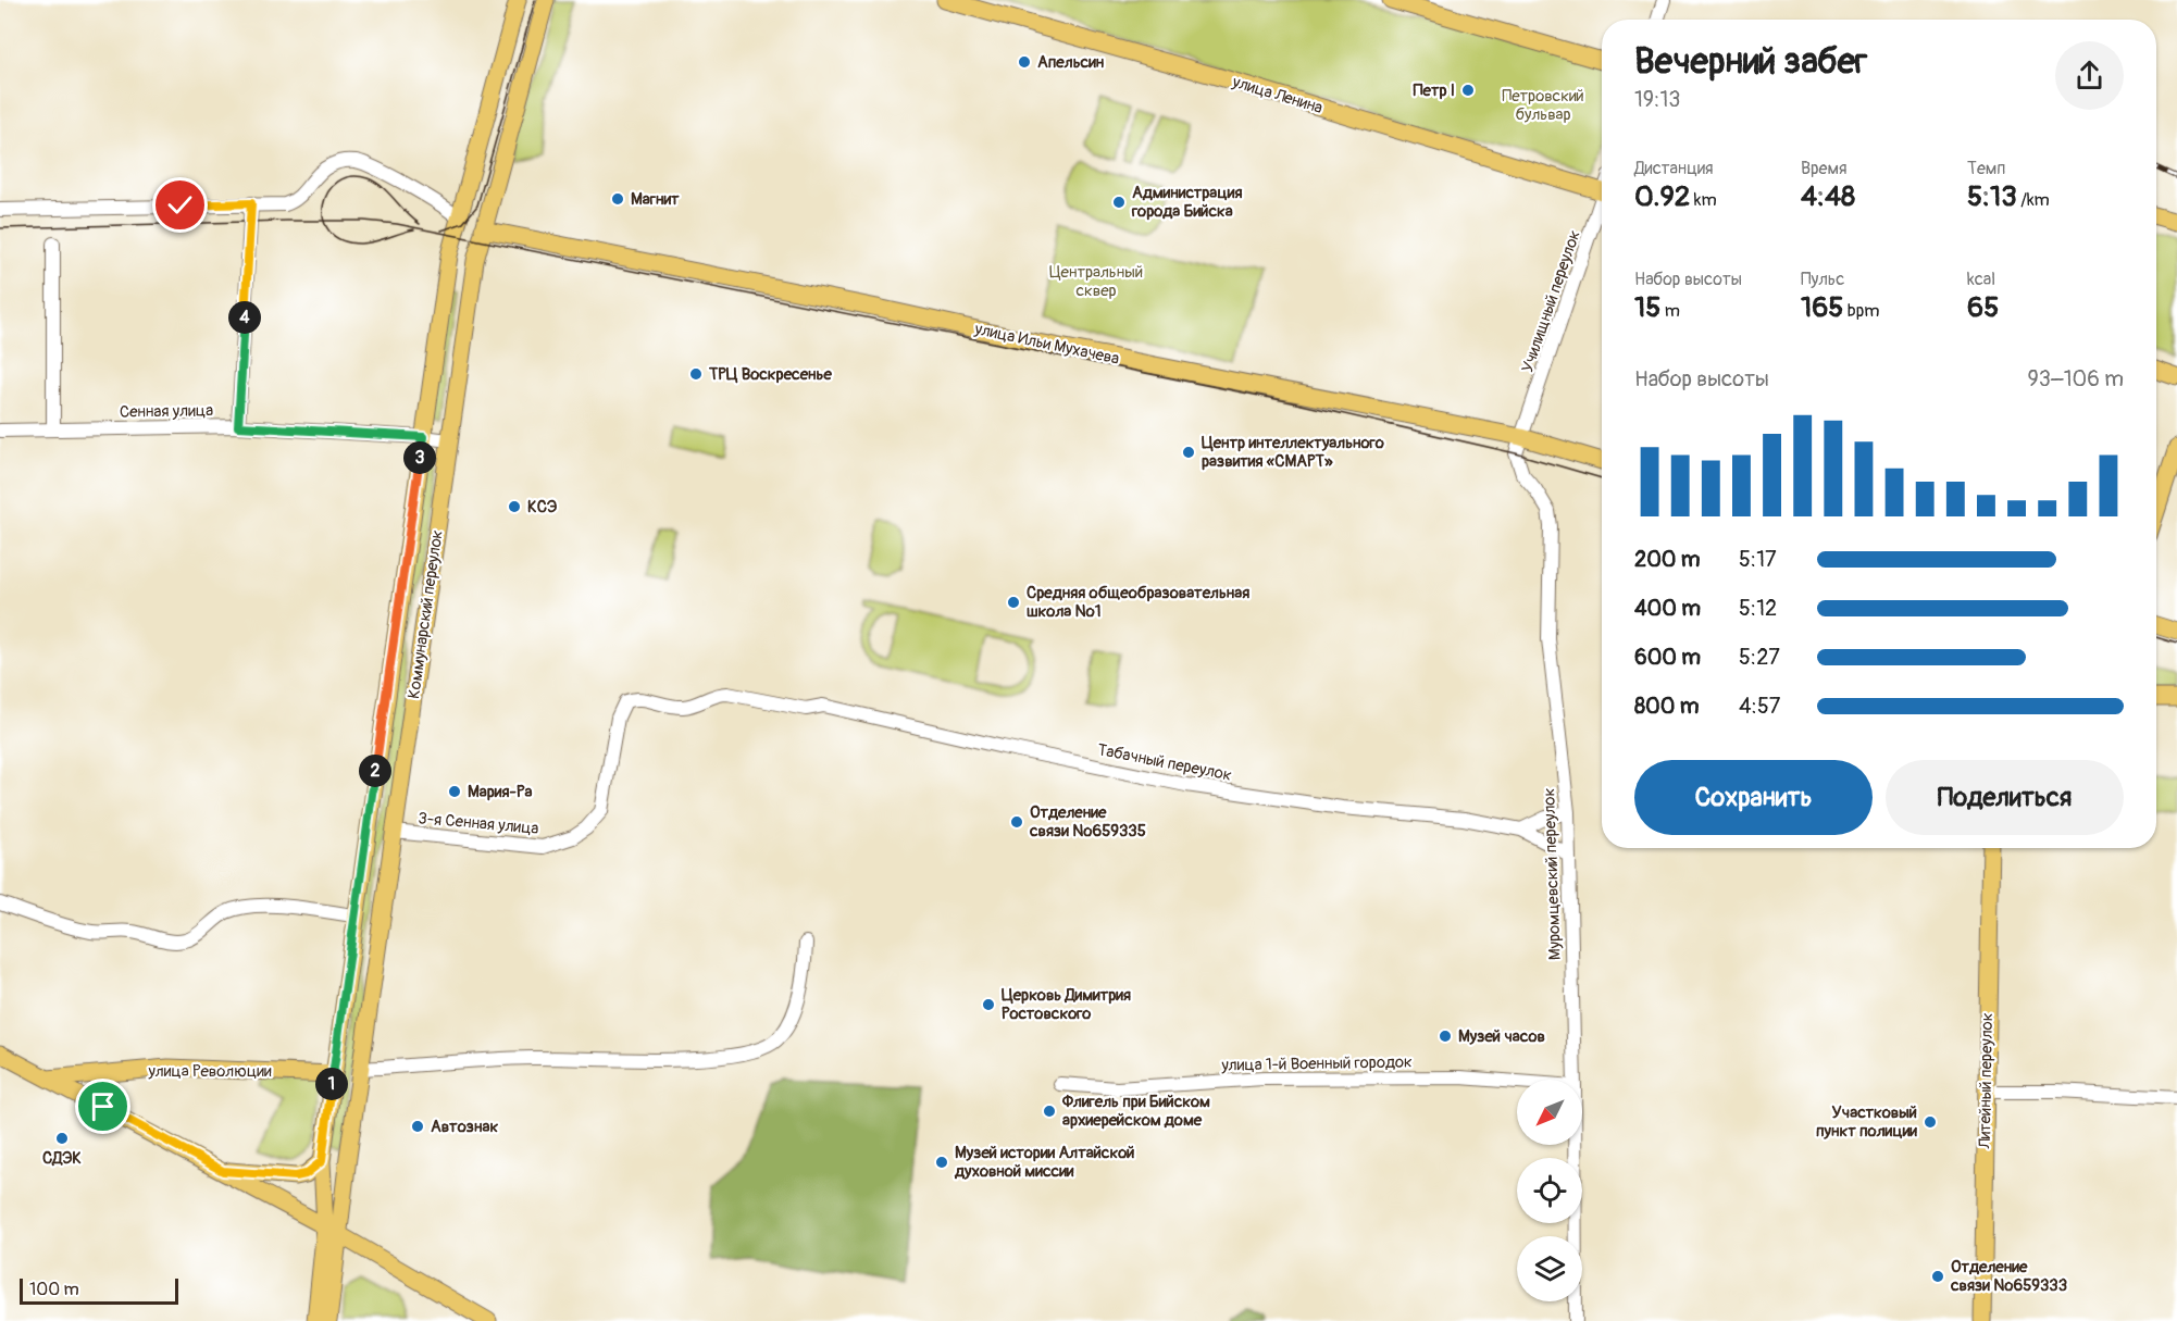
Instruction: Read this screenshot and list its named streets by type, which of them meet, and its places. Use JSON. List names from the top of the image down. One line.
{"streets":{"main road":["улица Ленина","улица Ильи Мухачева","Коммунарский переулок","улица Революции","Литейный переулок"],"street":["Училищный переулок","Сенная улица","Табачный переулок","3-я Сенная улица","Муромцевский переулок","улица 1-й Военный городок"]},"crossings":[["Училищный переулок","улица Ильи Мухачева"],["Училищный переулок","Муромцевский переулок"],["улица Ильи Мухачева","Коммунарский переулок"],["улица Ильи Мухачева","Муромцевский переулок"],["Сенная улица","Коммунарский переулок"],["Коммунарский переулок","3-я Сенная улица"],["Коммунарский переулок","улица Революции"],["Табачный переулок","3-я Сенная улица"],["Табачный переулок","Муромцевский переулок"]],"parks":["Петровский бульвар","Центральный сквер"],"places":["Апельсин","Петр I","Магнит","Администрация города Бийска","ТРЦ Воскресенье","Центр интеллектуального развития «СМАРТ»","КСЭ","Средняя общеобразовательная школа №1","Мария-Ра","Отделение связи №659335","Церковь Димитрия Ростовского","Музей часов","Флигель при Бийском архиерейском доме","Участковый пункт полиции","Автознак","СДЭК","Музей истории Алтайской духовной миссии","Отделение связи №659333"],"scale_bar":"100 m","north":"bottom left","page":{"heading":["Вечерний забег","19:13"],"stats":[["Дистанция","0.92 km"],["Время","4:48"],["Темп","5:13 /km"],["Набор высоты","15 m"],["Пульс","165 bpm"],["kcal","65"]],"pins":["4","3","2","1"],"chart":["Набор высоты","93–106 m"],"list":[{"name":"200 m","note":"5:17"},{"name":"400 m","note":"5:12"},{"name":"600 m","note":"5:27"},{"name":"800 m","note":"4:57"}],"buttons":["Сохранить","Поделиться"],"scale":"100 m"}}
